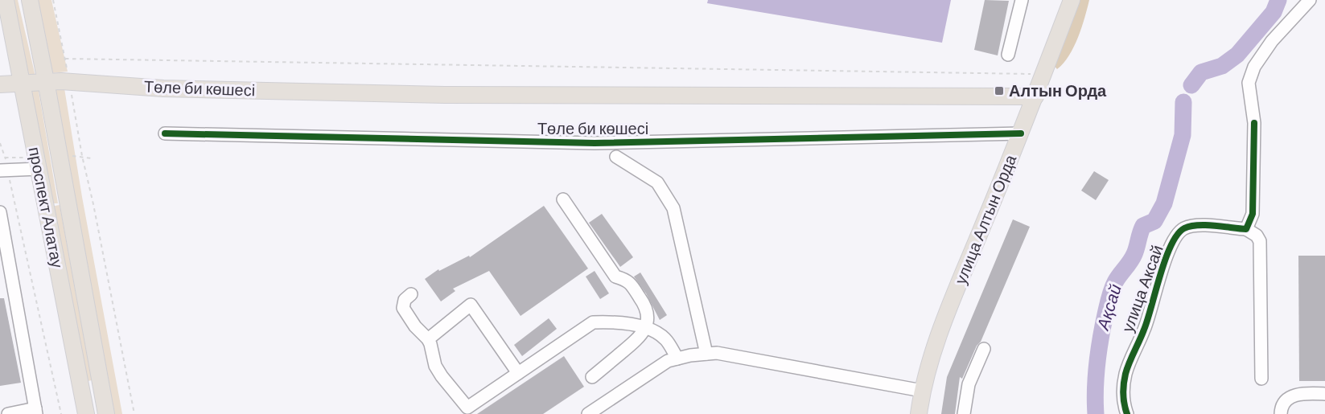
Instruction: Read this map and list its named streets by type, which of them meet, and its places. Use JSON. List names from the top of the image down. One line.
{"streets":{"main road":["Төле би көшесі","проспект Алатау","улица Алтын Орда"],"street":["улица Аксай"]},"crossings":[["Төле би көшесі","проспект Алатау"],["Төле би көшесі","улица Алтын Орда"]],"water":["Ақсай"],"places":{"transit":["Алтын Орда"]}}
